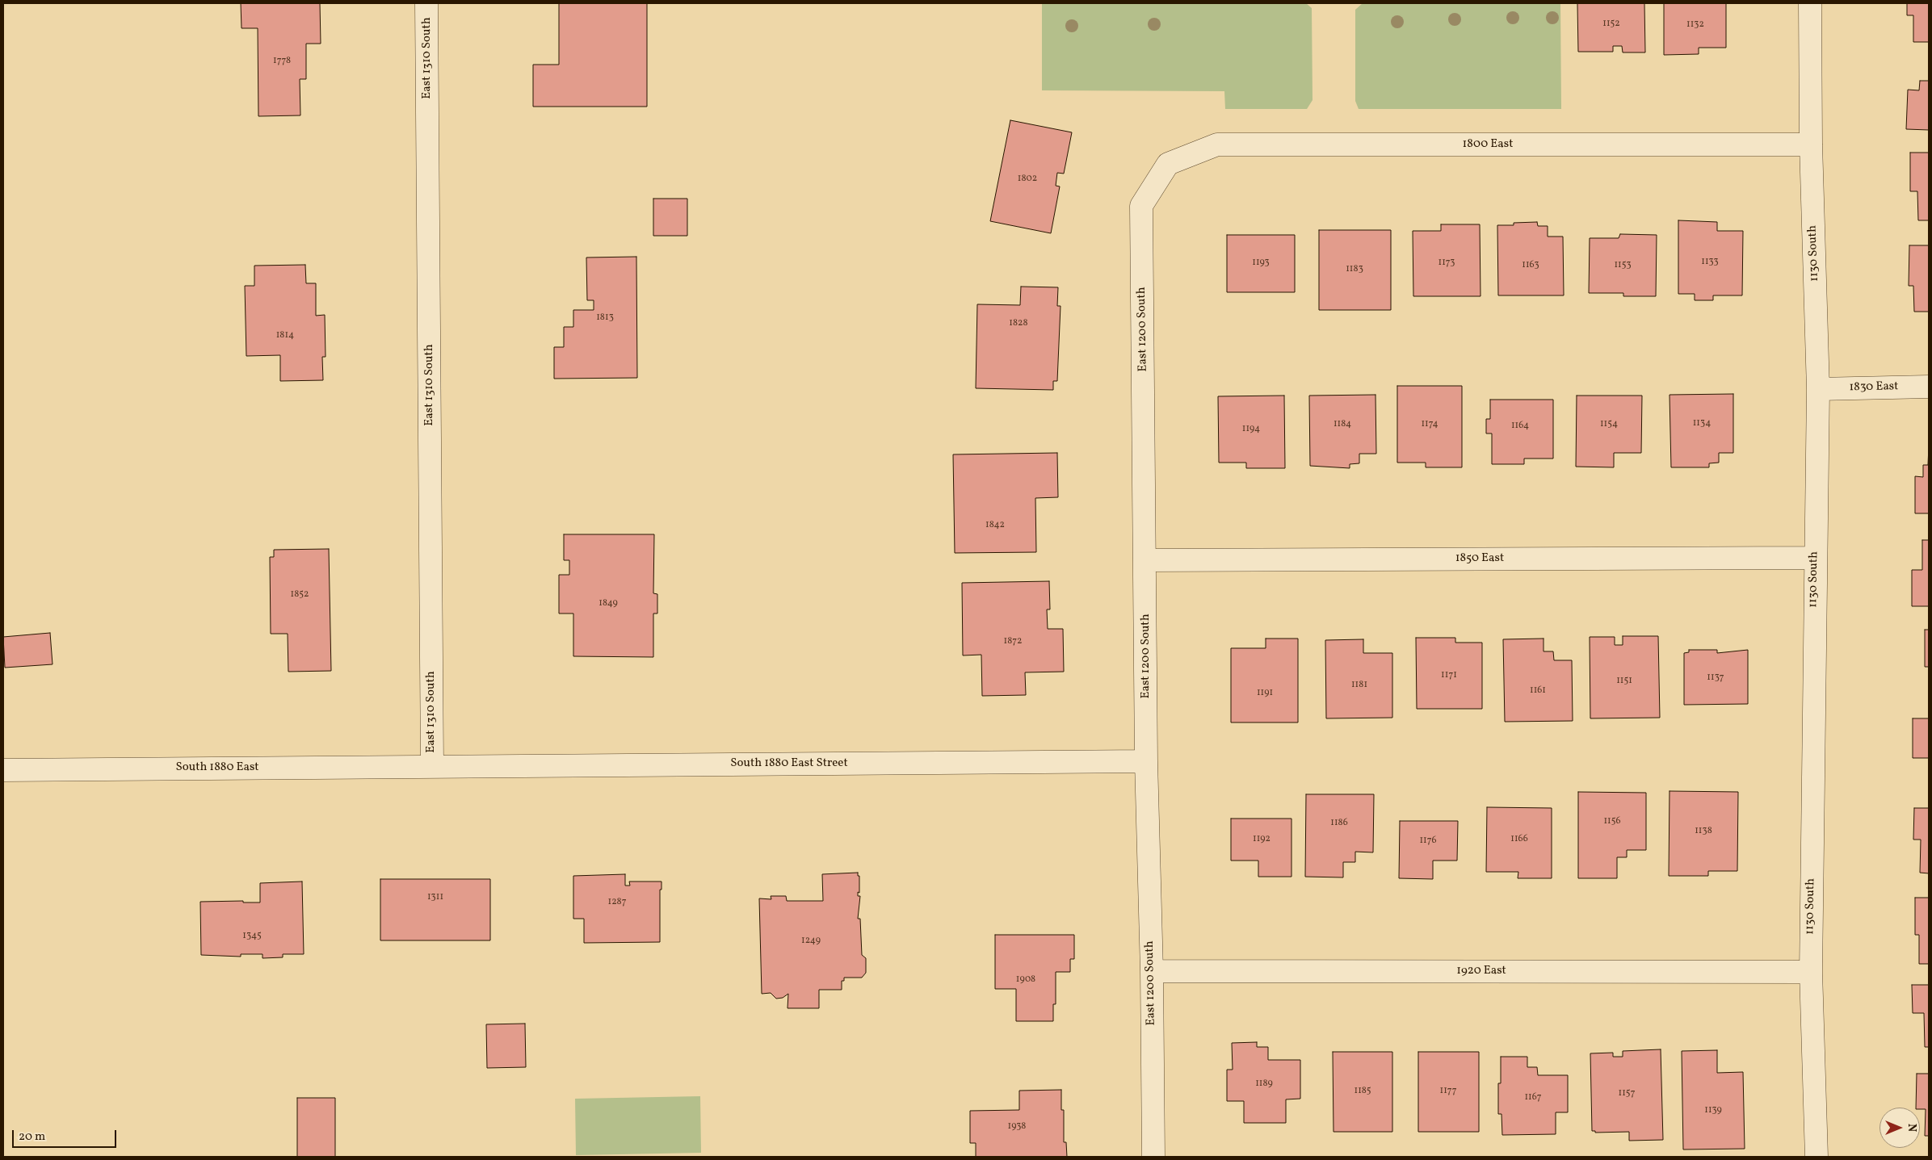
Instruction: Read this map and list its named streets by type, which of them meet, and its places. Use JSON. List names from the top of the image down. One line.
{"streets":{"street":["East 1310 South","1800 East","1130 South","East 1200 South","1830 East","1850 East","South 1880 East Street","South 1880 East","1920 East"]},"crossings":[["East 1310 South","South 1880 East Street"],["East 1310 South","South 1880 East"],["1800 East","1130 South"],["1800 East","East 1200 South"],["1130 South","1830 East"],["1130 South","1850 East"],["1130 South","1920 East"],["East 1200 South","1850 East"],["East 1200 South","South 1880 East Street"],["East 1200 South","1920 East"],["South 1880 East Street","South 1880 East"]],"house_numbers":["1152","1132","1778","1802","1133","1193","1173","1163","1153","1183","1813","1828","1814","1134","1184","1174","1154","1164","1194","1842","1852","1849","1872","1171","1137","1151","1181","1161","1191","1156","1186","1138","1192","1166","1176","1311","1287","1345","1249","1908","1189","1185","1177","1157","1167","1139","1938"],"scale_bar":"20 m","north":"right"}
